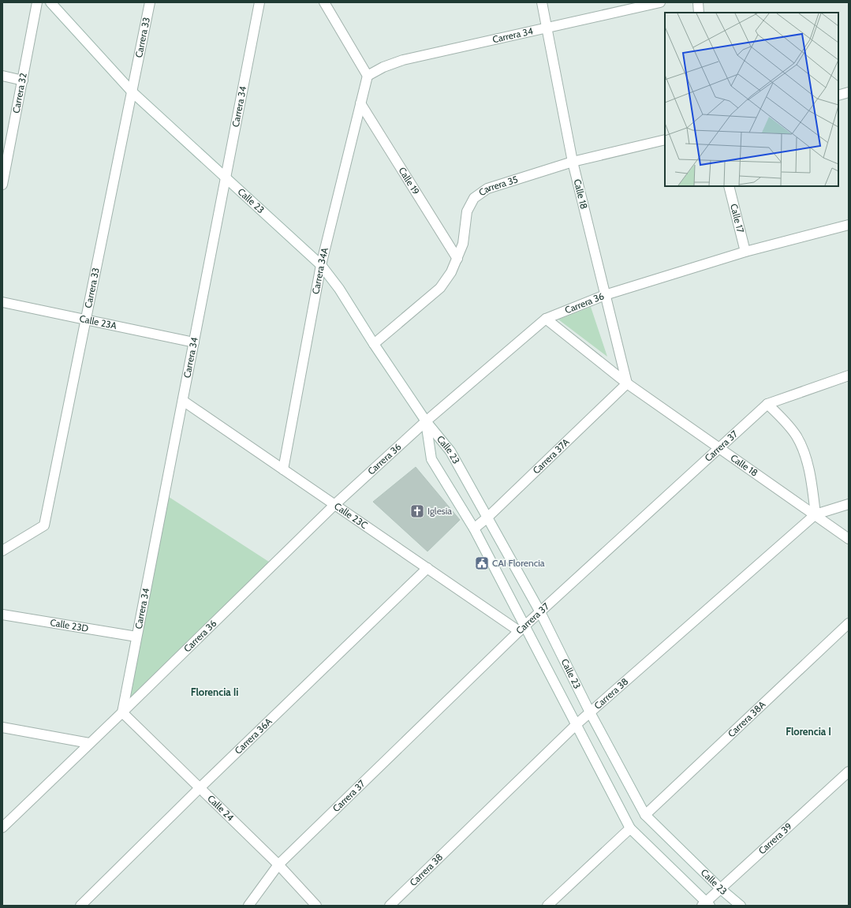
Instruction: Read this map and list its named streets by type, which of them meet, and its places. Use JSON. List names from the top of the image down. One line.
{"streets":{"street":["Carrera 34","Carrera 33","Carrera 32","Calle 19","Carrera 35","Calle 18","Calle 23","Calle 17","Carrera 34A","Carrera 36","Calle 23A","Carrera 37","Carrera 37A","Calle 23C","Calle 23D","Carrera 38","Carrera 38A","Carrera 36A","Calle 24","Carrera 39"]},"crossings":[["Carrera 34","Calle 18"],["Carrera 34","Calle 23"],["Carrera 34","Carrera 34A"],["Carrera 34","Carrera 36"],["Carrera 34","Calle 23A"],["Carrera 34","Calle 23C"],["Carrera 34","Calle 23D"],["Carrera 34","Calle 24"],["Carrera 33","Calle 23"],["Carrera 33","Calle 23A"],["Calle 19","Carrera 35"],["Calle 19","Carrera 34A"],["Carrera 35","Calle 18"],["Carrera 35","Calle 23"],["Calle 18","Carrera 36"],["Calle 18","Carrera 37"],["Calle 18","Carrera 37A"],["Calle 18","Carrera 38"],["Calle 23","Carrera 34A"],["Calle 23","Carrera 36"],["Calle 23","Carrera 37"],["Calle 23","Carrera 37A"],["Calle 23","Calle 23C"],["Calle 23","Carrera 38"],["Calle 23","Carrera 38A"],["Calle 23","Carrera 39"],["Calle 17","Carrera 36"],["Carrera 34A","Calle 23C"],["Carrera 36","Calle 23C"],["Carrera 36","Calle 24"],["Carrera 37","Calle 23C"],["Carrera 37","Calle 24"],["Calle 23C","Carrera 36A"],["Carrera 36A","Calle 24"]],"districts":["Florencia Ii","Florencia I"],"places":{"church":["Iglesia"],"public building":["CAI Florencia"]}}
